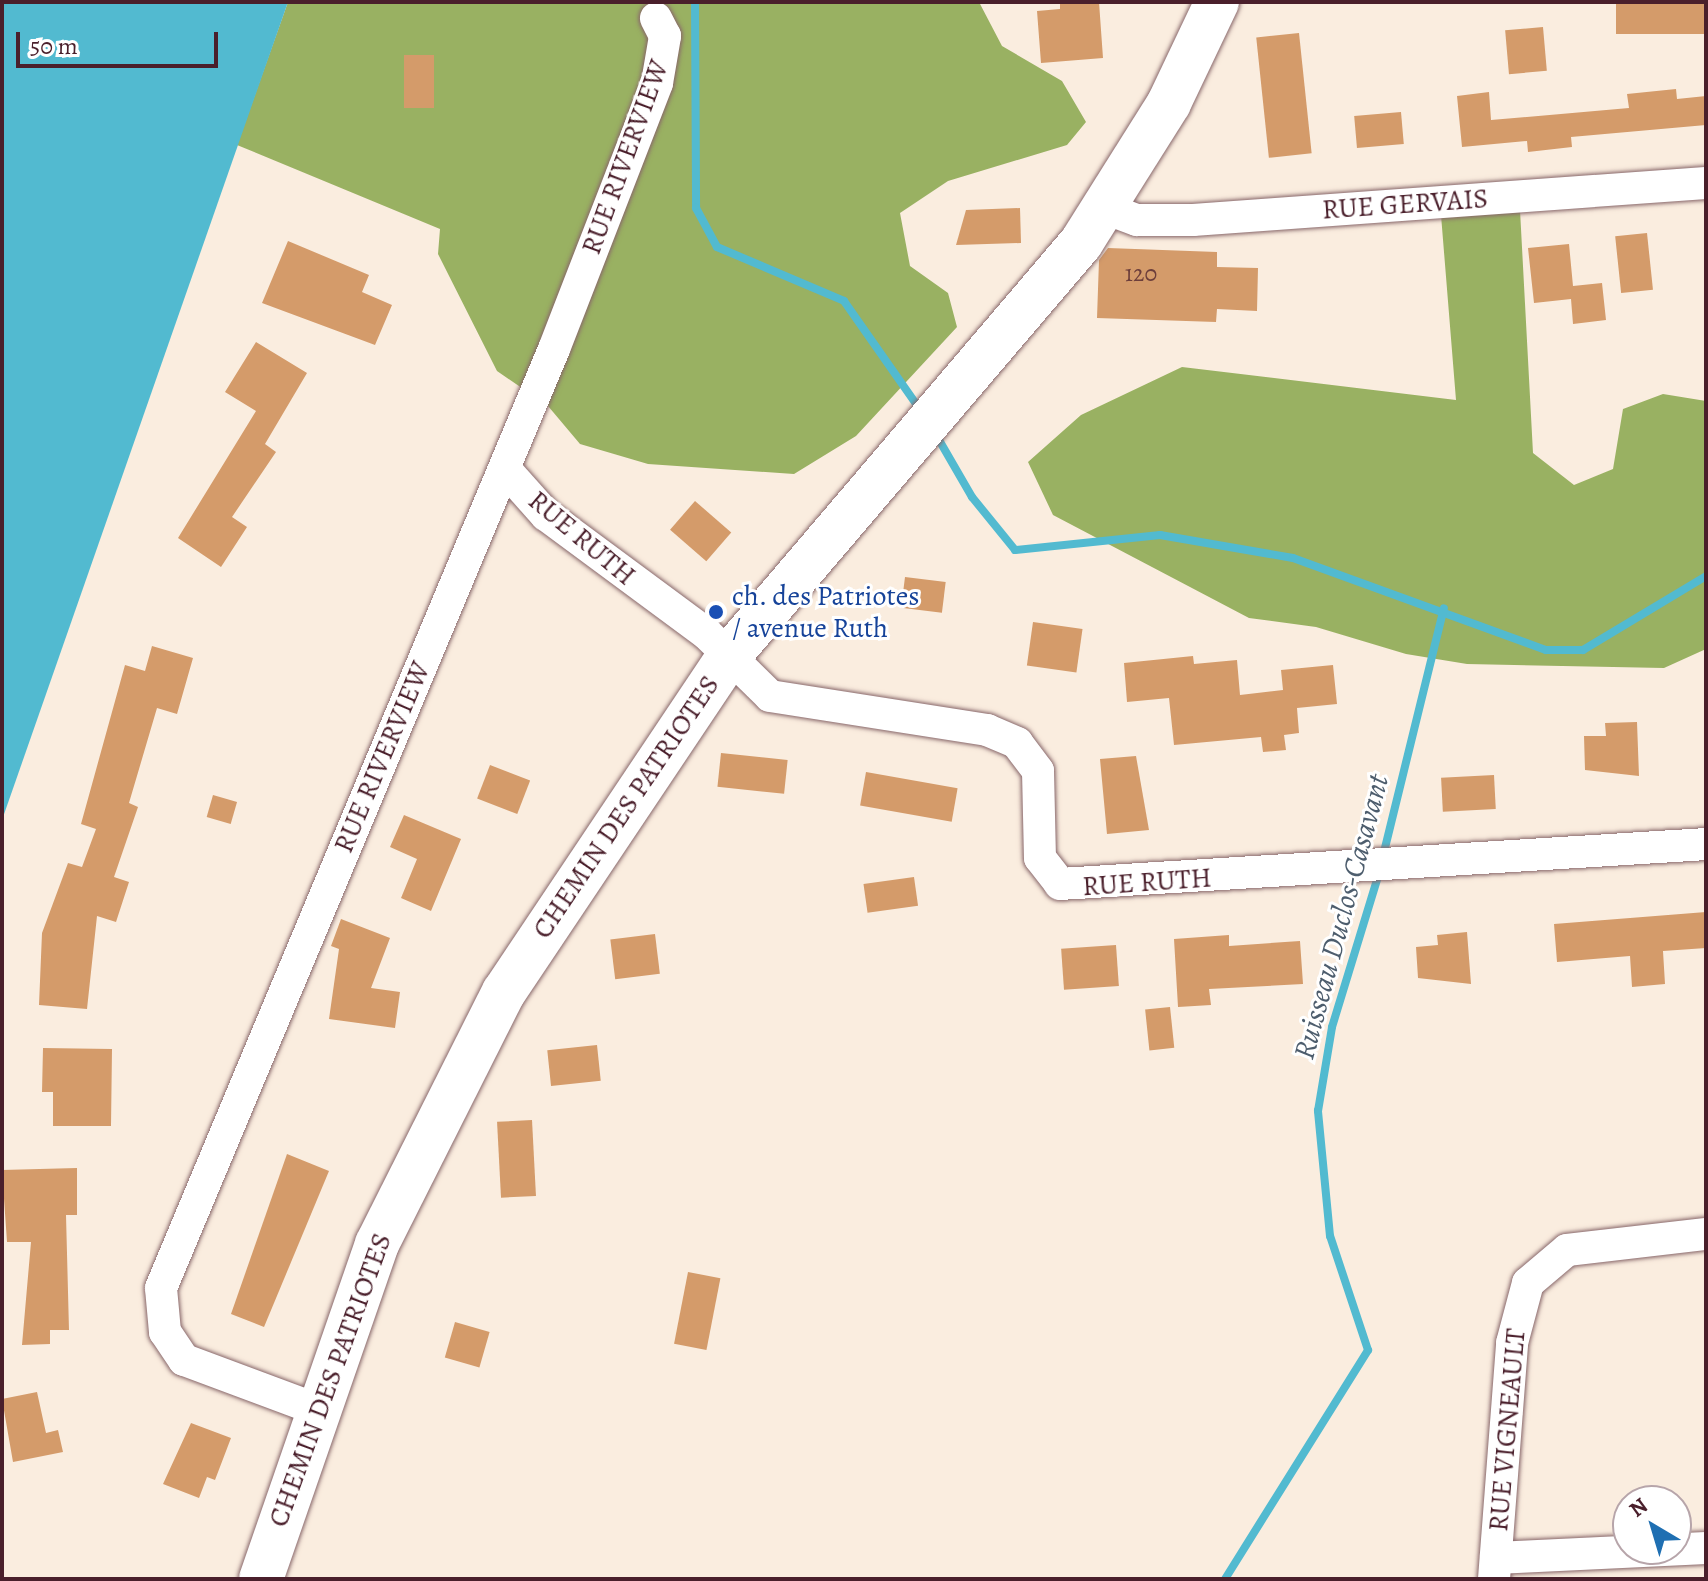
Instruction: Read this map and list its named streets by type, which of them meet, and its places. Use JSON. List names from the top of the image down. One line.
{"streets":{"main road":["CHEMIN DES PATRIOTES"],"street":["RUE RIVERVIEW","RUE GERVAIS","RUE RUTH","RUE VIGNEAULT"]},"crossings":[["RUE RIVERVIEW","RUE RUTH"],["RUE RIVERVIEW","CHEMIN DES PATRIOTES"],["RUE GERVAIS","CHEMIN DES PATRIOTES"],["RUE RUTH","CHEMIN DES PATRIOTES"]],"water":["Ruisseau Duclos-Casavant"],"places":["ch. des Patriotes / avenue Ruth"],"house_numbers":["120"],"scale_bar":"50 m","north":"top left"}
